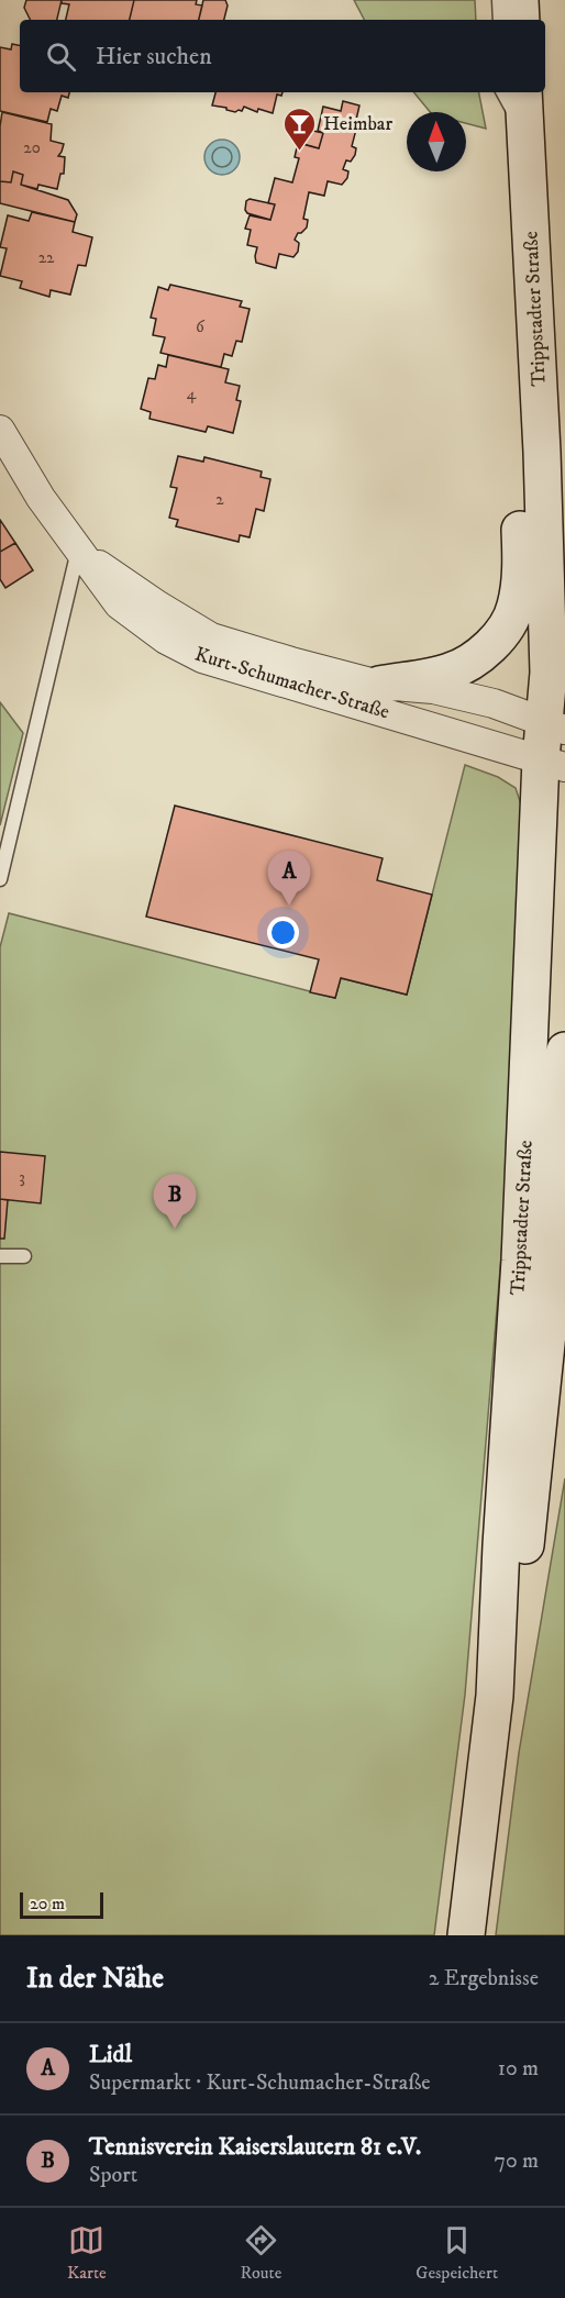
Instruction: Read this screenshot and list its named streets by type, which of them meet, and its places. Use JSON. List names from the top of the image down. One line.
{"streets":{"main road":["Trippstadter Straße"],"street":["Kurt-Schumacher-Straße"]},"crossings":[["Trippstadter Straße","Kurt-Schumacher-Straße"]],"places":{"bar":["Heimbar"]},"house_numbers":["20","22","6","4","2","3"],"scale_bar":"20 m","north":"top","page":{"search":"Hier suchen","pins":["A","B"],"scale":"20 m","heading":["In der Nähe","2 Ergebnisse"],"list":[{"mark":"A","name":"Lidl","note":"Supermarkt · Kurt-Schumacher-Straße","value":"10 m"},{"mark":"B","name":"Tennisverein Kaiserslautern 81 e.V.","note":"Sport","value":"70 m"}],"nav":["Karte","Route","Gespeichert"]}}
